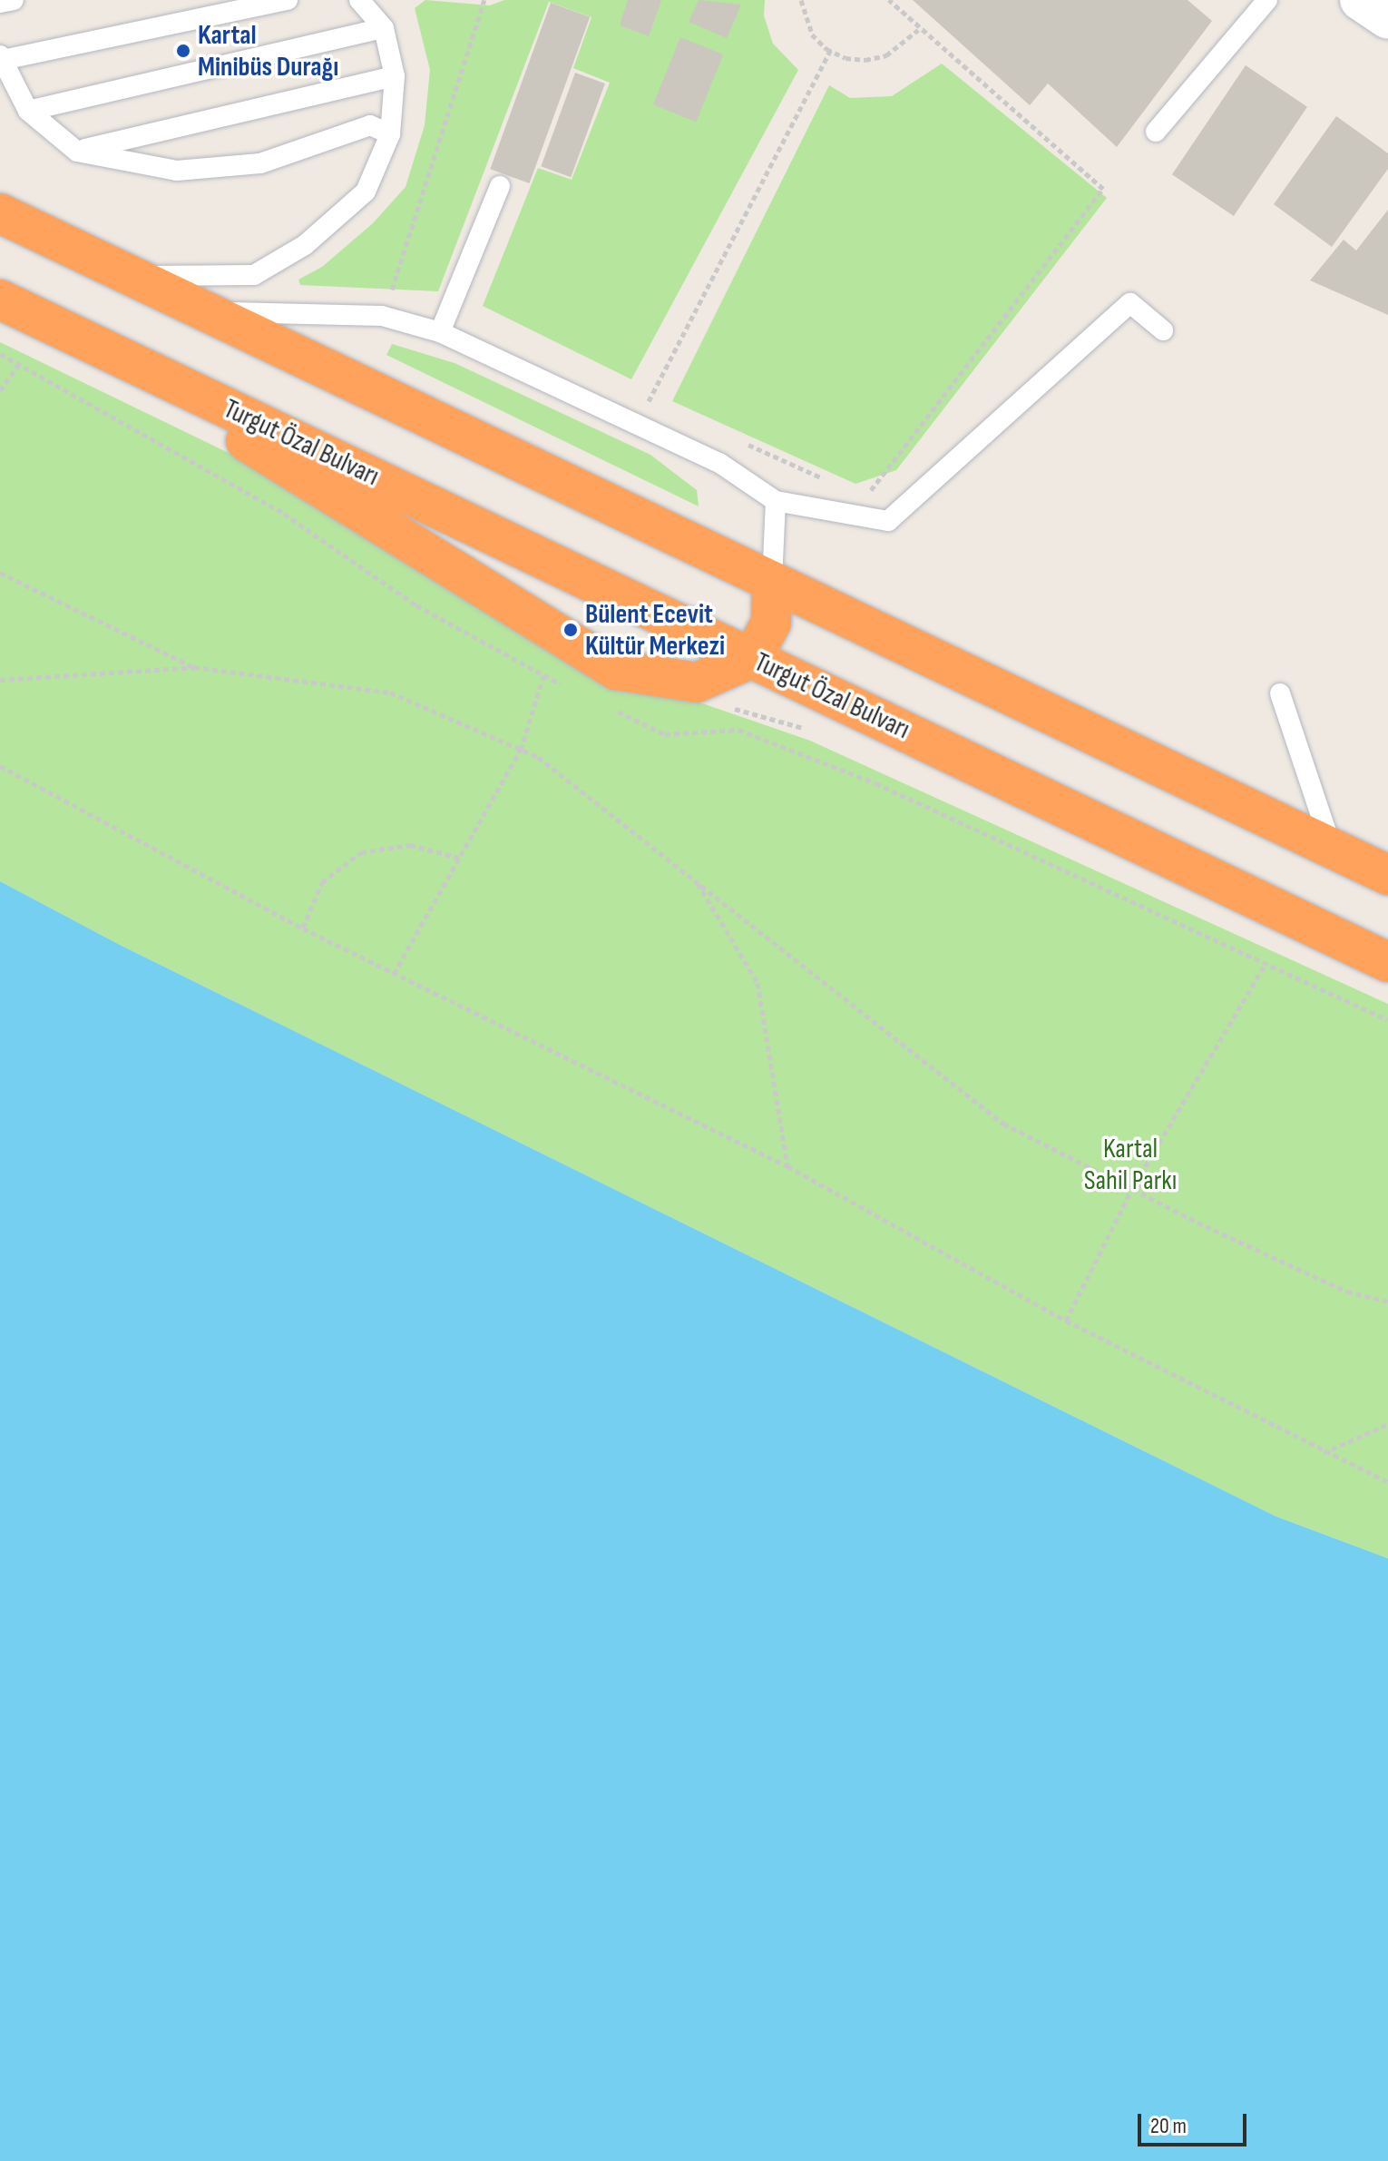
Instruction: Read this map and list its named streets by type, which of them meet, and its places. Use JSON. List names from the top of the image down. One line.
{"streets":{"highway":["Turgut Özal Bulvarı"]},"parks":["Kartal Sahil Parkı"],"places":["Kartal Minibüs Durağı","Bülent Ecevi̇t Kültür Merkezi̇"],"scale_bar":"20 m"}
